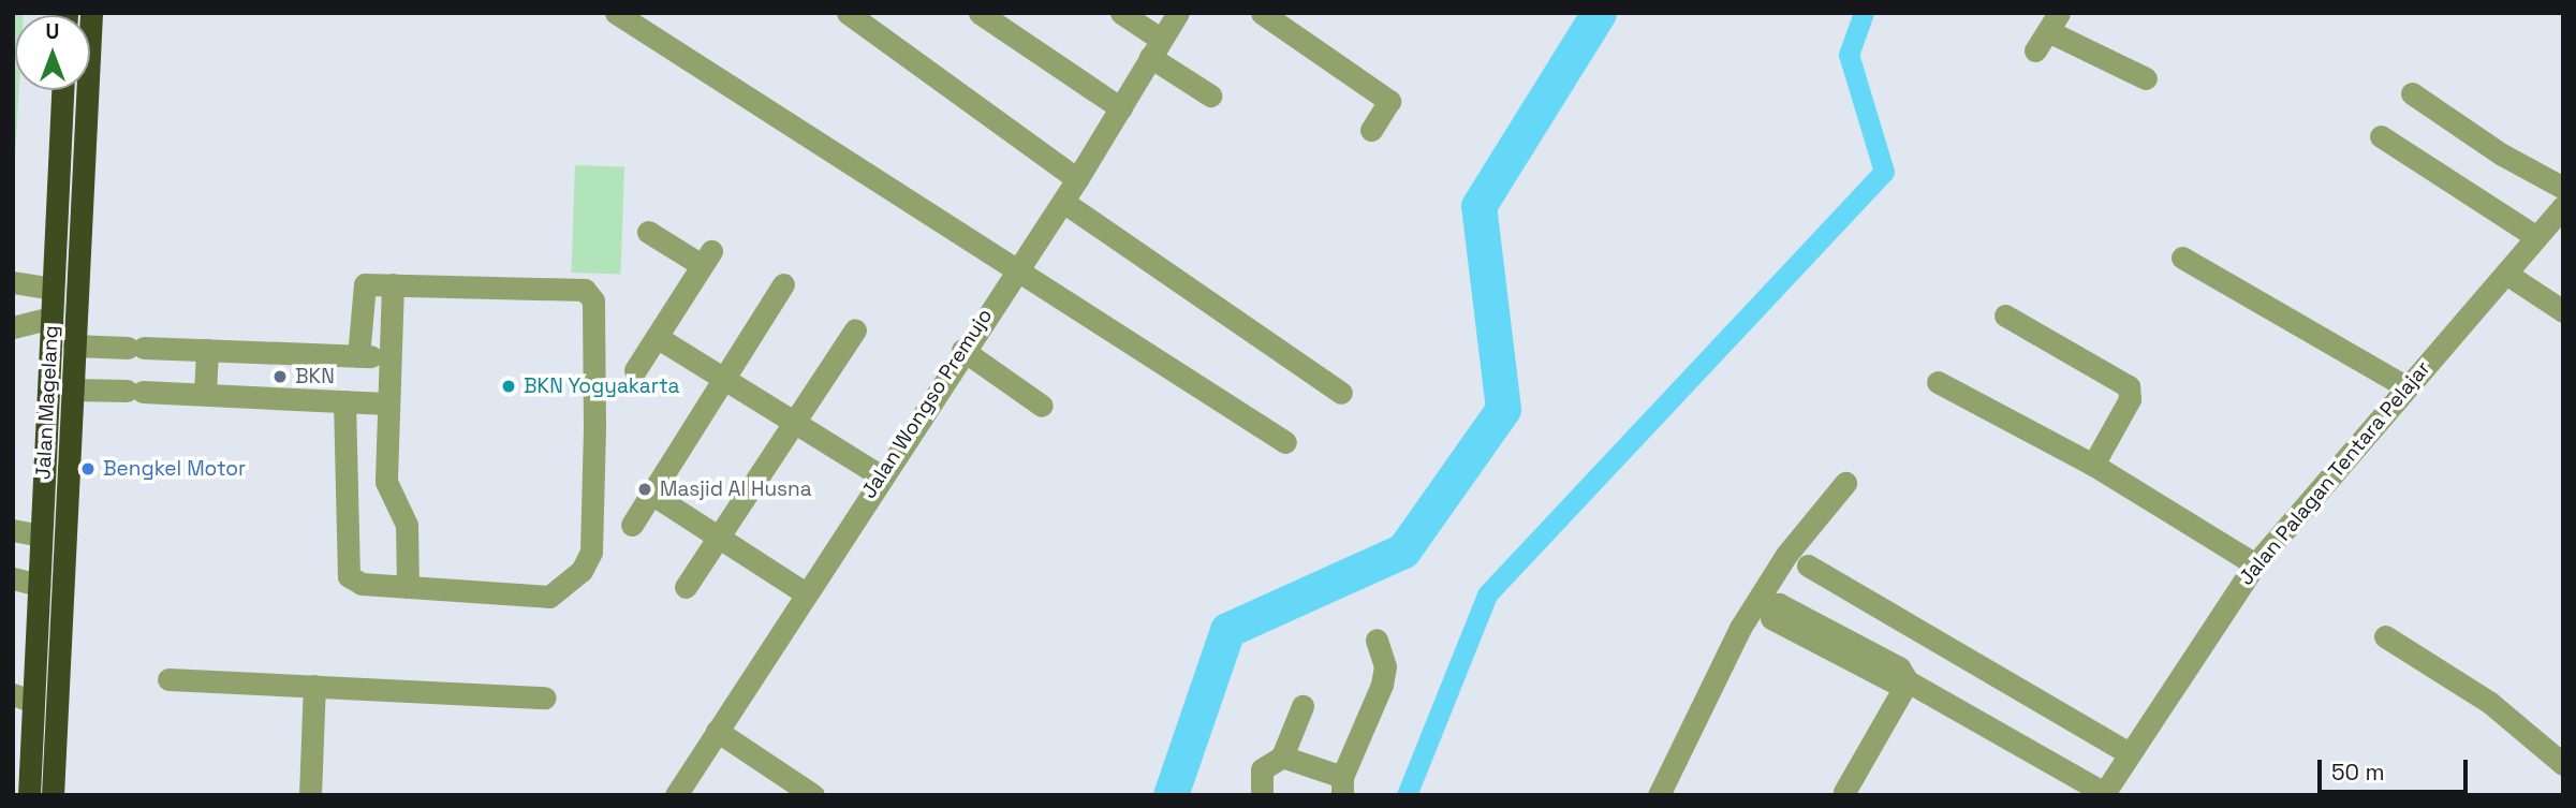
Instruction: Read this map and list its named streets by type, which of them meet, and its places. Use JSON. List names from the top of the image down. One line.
{"streets":{"highway":["Jalan Magelang"],"street":["Jalan Wongso Premujo","Jalan Palagan Tentara Pelajar"]},"places":["BKN","BKN Yogyakarta","Bengkel Motor","Masjid Al Husna"],"scale_bar":"50 m","north":"top"}
